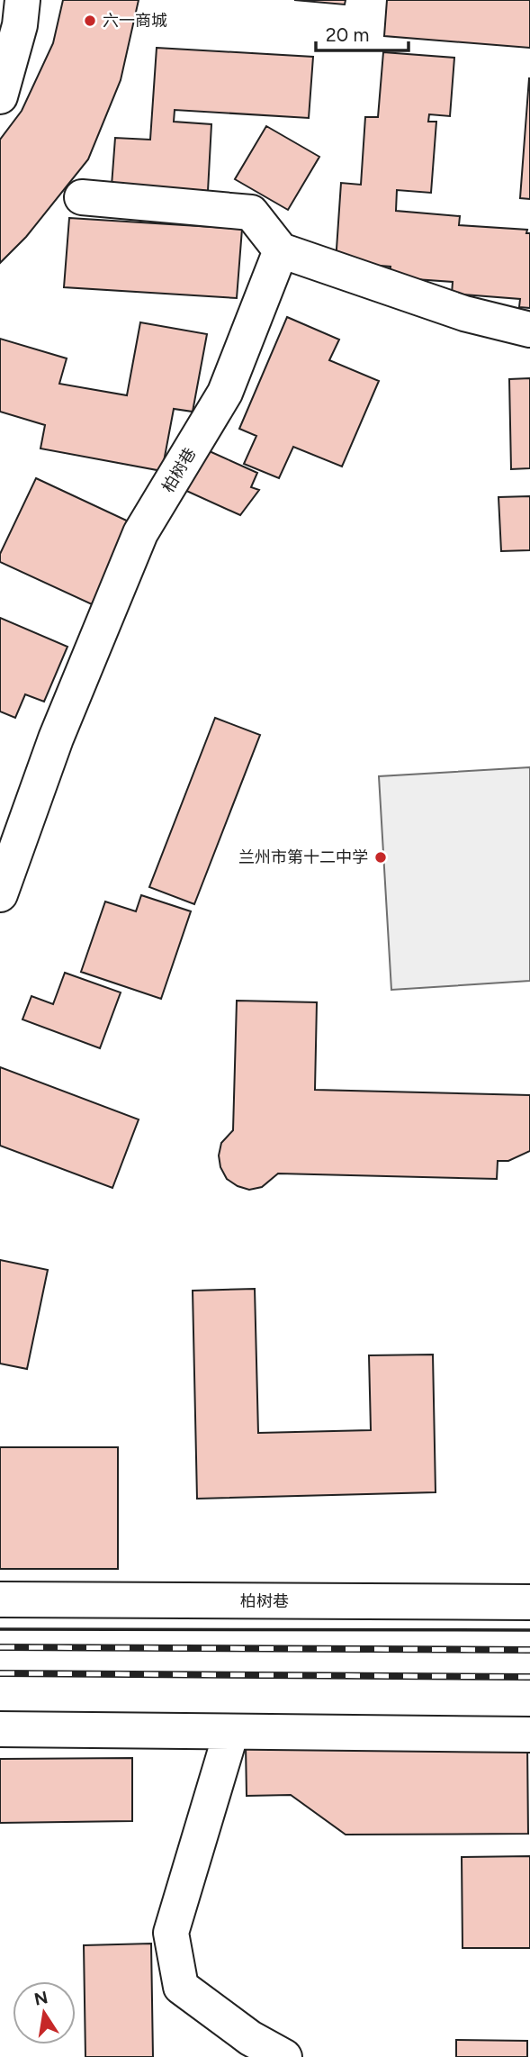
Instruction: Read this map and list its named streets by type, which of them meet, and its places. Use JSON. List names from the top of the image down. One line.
{"streets":{"street":["柏树巷"]},"places":["六一商城","兰州市第十二中学"],"scale_bar":"20 m","north":"top"}
